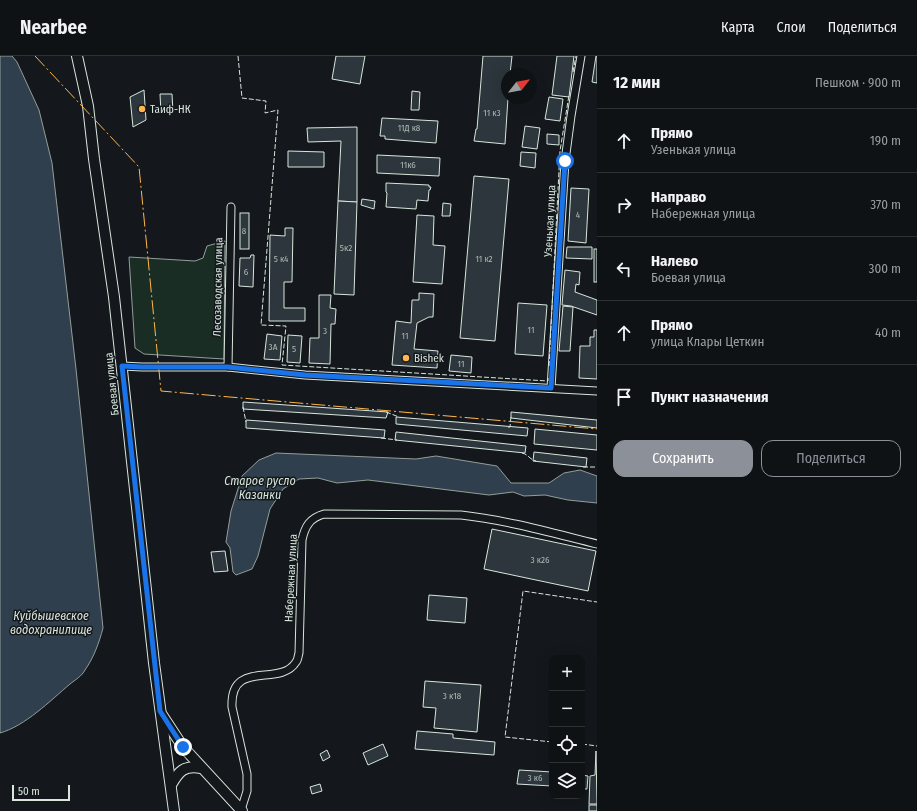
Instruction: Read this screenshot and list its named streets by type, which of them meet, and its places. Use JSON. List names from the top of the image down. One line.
{"streets":{"main road":["Боевая улица"],"street":["Узенькая улица","Лесозаводская улица","Набережная улица"]},"water":["Старое русло Казанки","Куйбышевское водохранилище"],"places":["Таиф-НК","Bishek"],"house_numbers":["11 к3","11Д к8","11к6","4","8","5к2","5 к4","11 к2","6","11","3","11","3А","5","11","3 к26","3 к18","3 к6"],"scale_bar":"50 m","north":"top right","page":{"header":"Nearbee","nav":["Карта","Слои","Поделиться"],"heading":["12 мин","Пешком · 900 m"],"list":[["Прямо","Узенькая улица","190 m"],["Направо","Набережная улица","370 m"],["Налево","Боевая улица","300 m"],["Прямо","улица Клары Цеткин","40 m"],"Пункт назначения"],"buttons":["Сохранить","Поделиться"],"map_buttons":["+","−"],"scale":"50 m"}}
